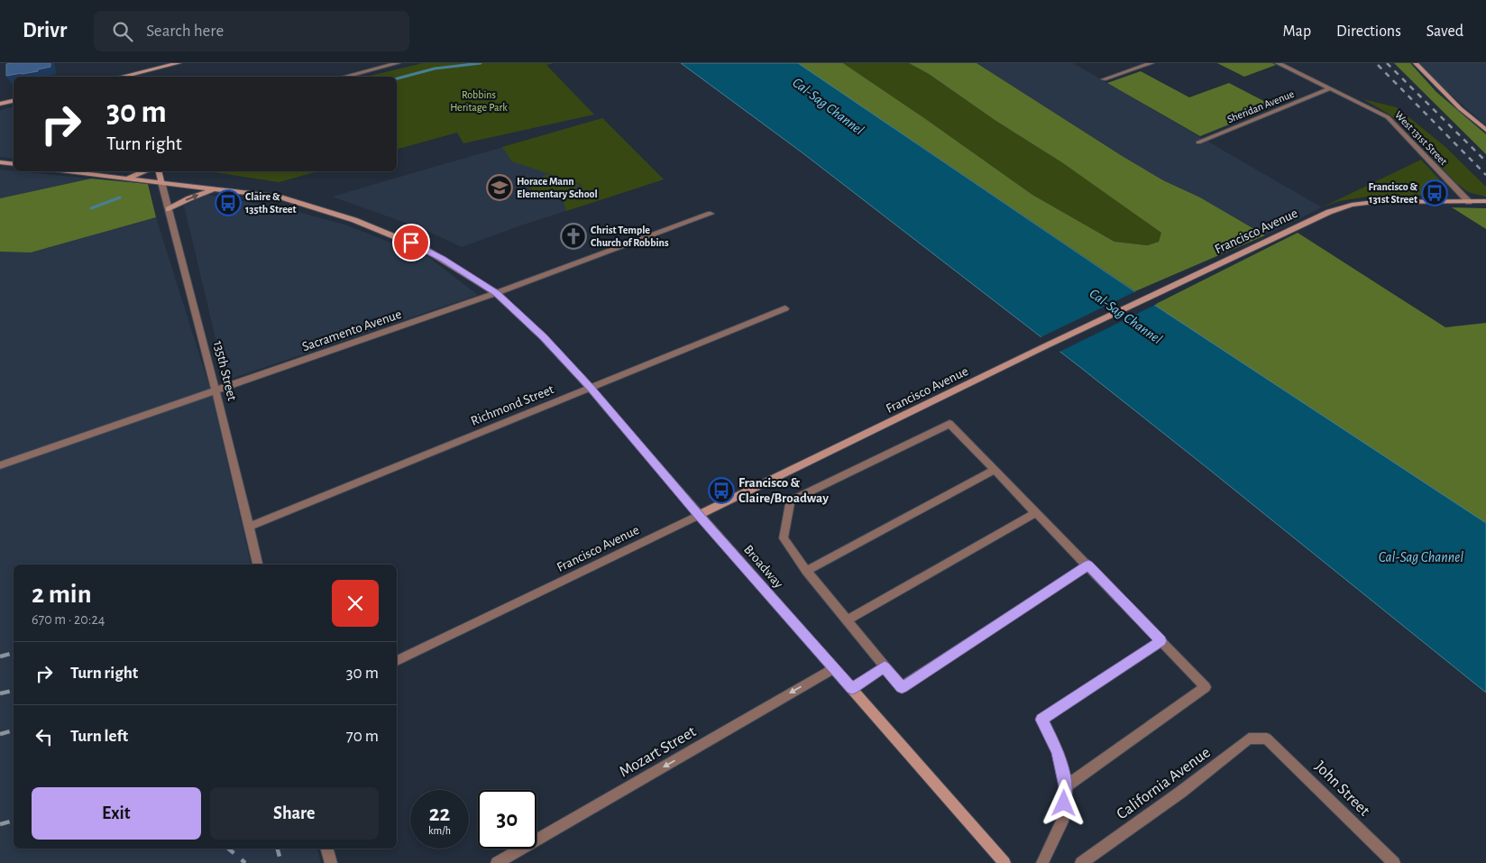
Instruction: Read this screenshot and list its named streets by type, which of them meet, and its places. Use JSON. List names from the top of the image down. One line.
{"streets":{"street":["Sheridan Avenue","West 131st Street","Francisco Avenue","Sacramento Avenue","135th Street","Richmond Street","Broadway","Mozart Street","California Avenue","John Street"]},"crossings":[["Sheridan Avenue","West 131st Street"],["West 131st Street","Francisco Avenue"],["Francisco Avenue","Broadway"],["Sacramento Avenue","135th Street"],["Sacramento Avenue","Broadway"],["135th Street","Richmond Street"],["135th Street","Broadway"],["Richmond Street","Broadway"],["Broadway","Mozart Street"],["California Avenue","John Street"]],"one_way":["Mozart Street"],"water":["Cal-Sag Channel"],"parks":["Robbins Heritage Park"],"places":{"school or university":["Horace Mann Elementary School"],"bus stop":["Francisco & 131st Street","Claire & 135th Street","Francisco & Claire/Broadway"],"church":["Christ Temple Church of Robbins"]},"page":{"header":"Drivr","search":"Search here","nav":["Map","Directions","Saved"],"turn":["30 m","Turn right"],"heading":["2 min","670 m · 20:24"],"list":[{"name":"Turn right","value":"30 m"},{"name":"Turn left","value":"70 m"}],"buttons":["Exit","Share"],"speed":"22 km/h","limit":"30"}}
